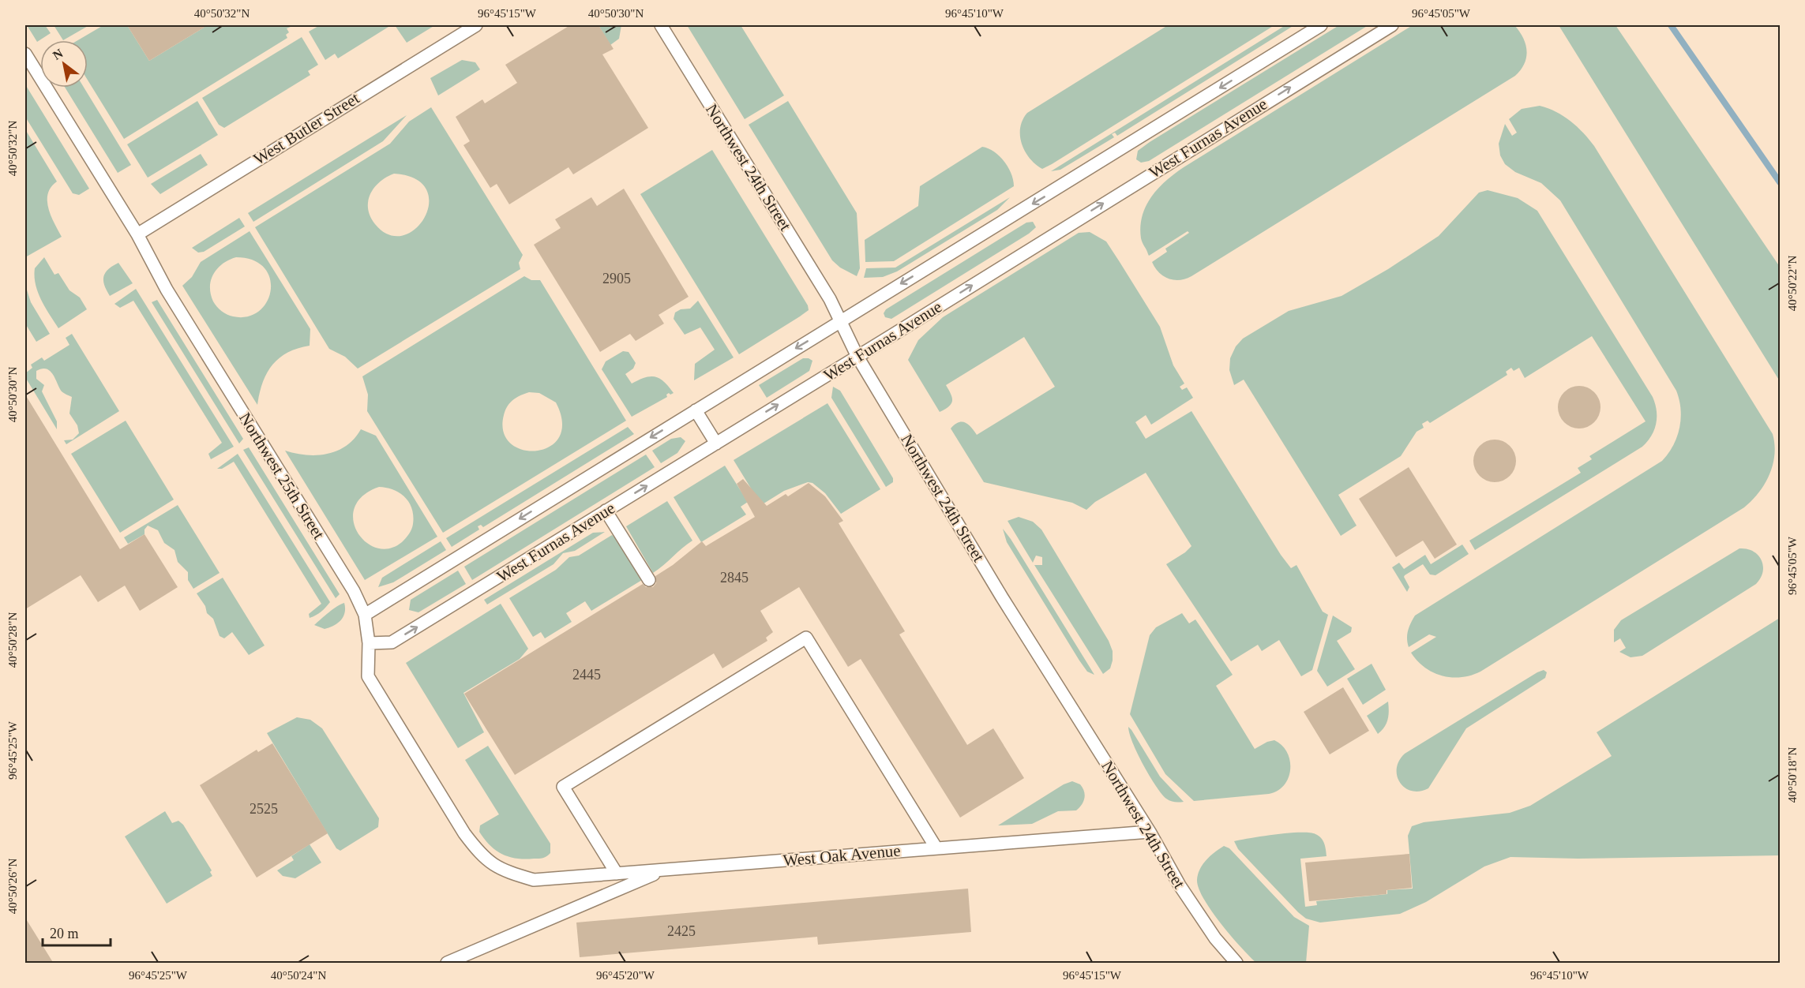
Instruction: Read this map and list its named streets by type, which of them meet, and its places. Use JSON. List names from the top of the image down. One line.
{"streets":{"lane":["West Butler Street","West Furnas Avenue","Northwest 24th Street","Northwest 25th Street","West Oak Avenue"]},"crossings":[["West Butler Street","Northwest 25th Street"],["West Furnas Avenue","Northwest 24th Street"],["West Furnas Avenue","Northwest 25th Street"],["Northwest 24th Street","West Oak Avenue"],["Northwest 25th Street","West Oak Avenue"]],"house_numbers":["2905","2845","2445","2525","2425"],"scale_bar":"20 m","north":"top left","coordinates":["40°50'32\"N","96°45'15\"W","40°50'30\"N","96°45'10\"W","96°45'05\"W","40°50'22\"N","40°50'28\"N","96°45'25\"W","40°50'18\"N","40°50'26\"N","40°50'24\"N","96°45'20\"W"]}
